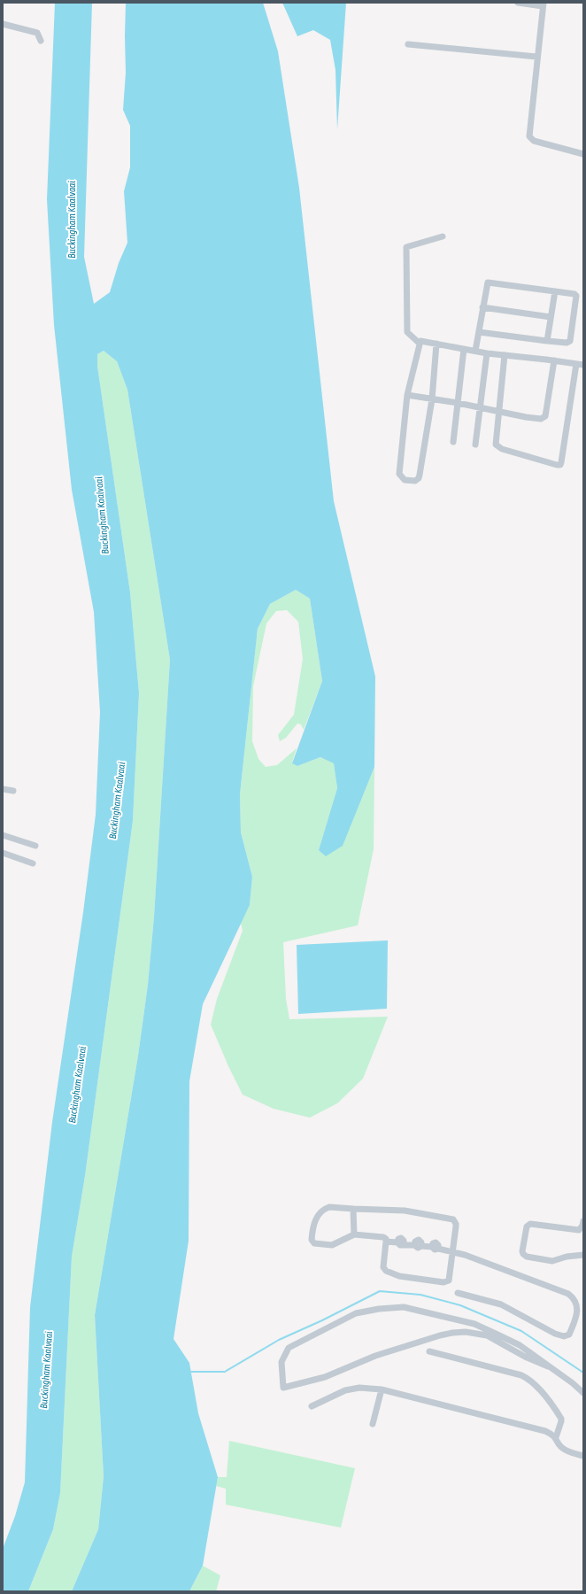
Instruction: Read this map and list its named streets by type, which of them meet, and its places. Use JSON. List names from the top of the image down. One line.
{"water":["Buckingham Kaalvaai"]}
